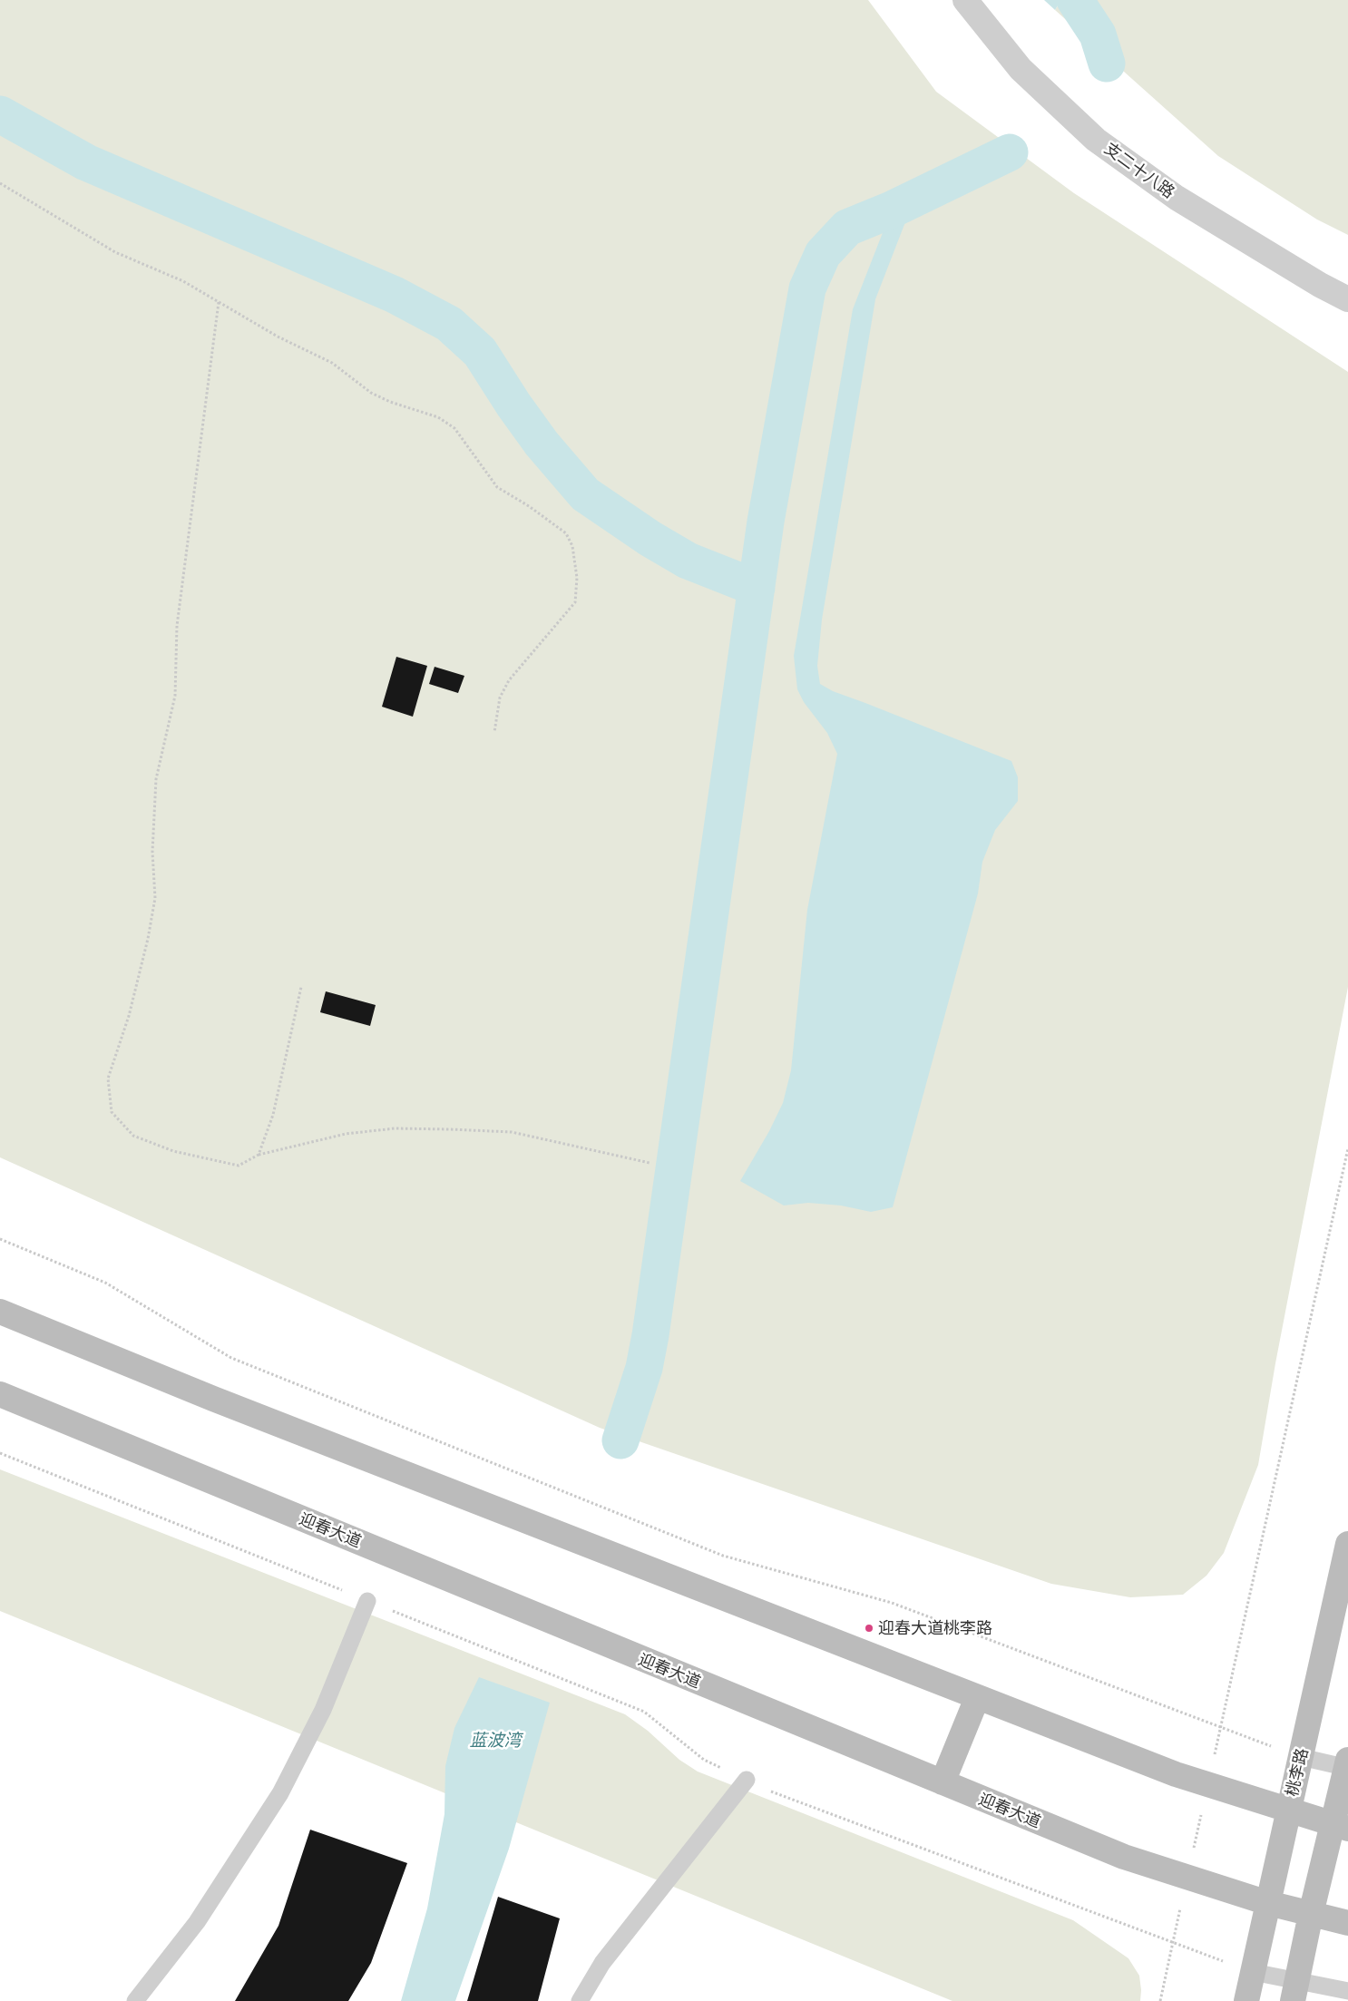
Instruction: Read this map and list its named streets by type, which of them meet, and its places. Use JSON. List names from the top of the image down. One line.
{"streets":{"main road":["迎春大道","桃李路"],"street":["支二十八路"]},"crossings":[["迎春大道","桃李路"]],"water":["蓝波湾"],"places":["迎春大道桃李路"]}
